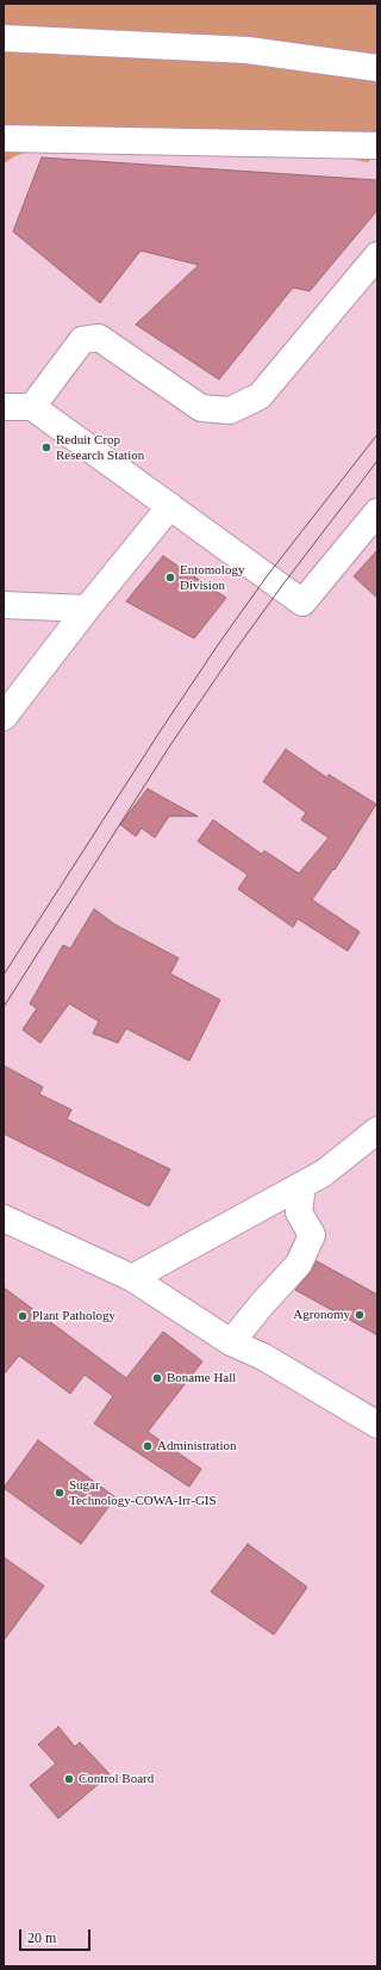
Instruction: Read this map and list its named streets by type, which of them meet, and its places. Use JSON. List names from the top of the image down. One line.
{"places":["Reduit Crop Research Station","Entomology Division","Agronomy","Plant Pathology","Boname Hall","Administration","Sugar Technology-COWA-Irr-GIS","Control Board"],"scale_bar":"20 m"}
